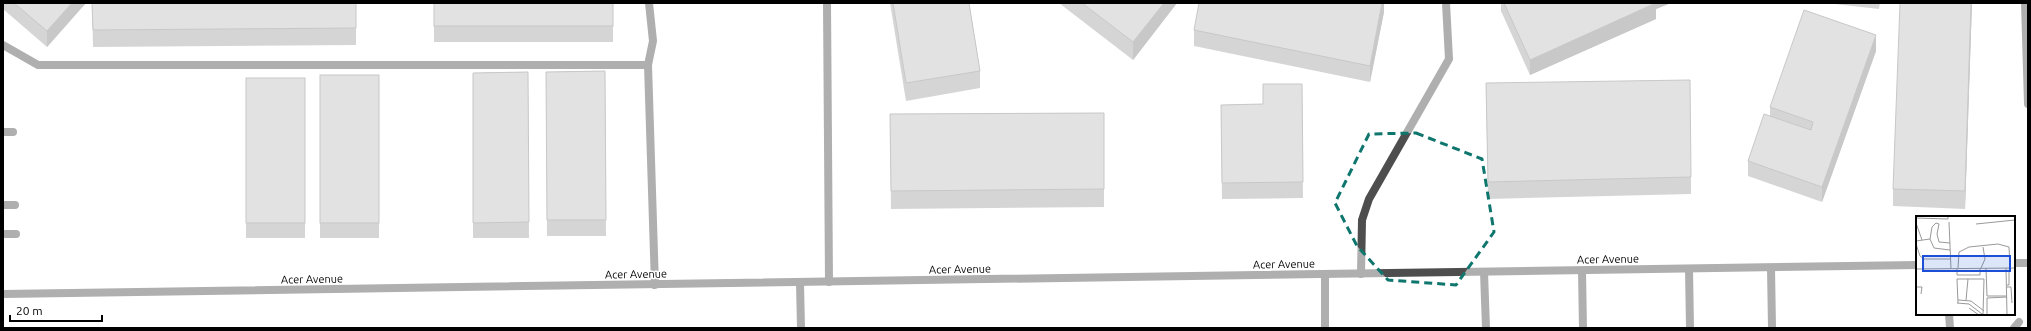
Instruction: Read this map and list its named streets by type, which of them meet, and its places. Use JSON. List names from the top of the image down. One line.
{"streets":{"street":["Acer Avenue"]},"scale_bar":"20 m"}
